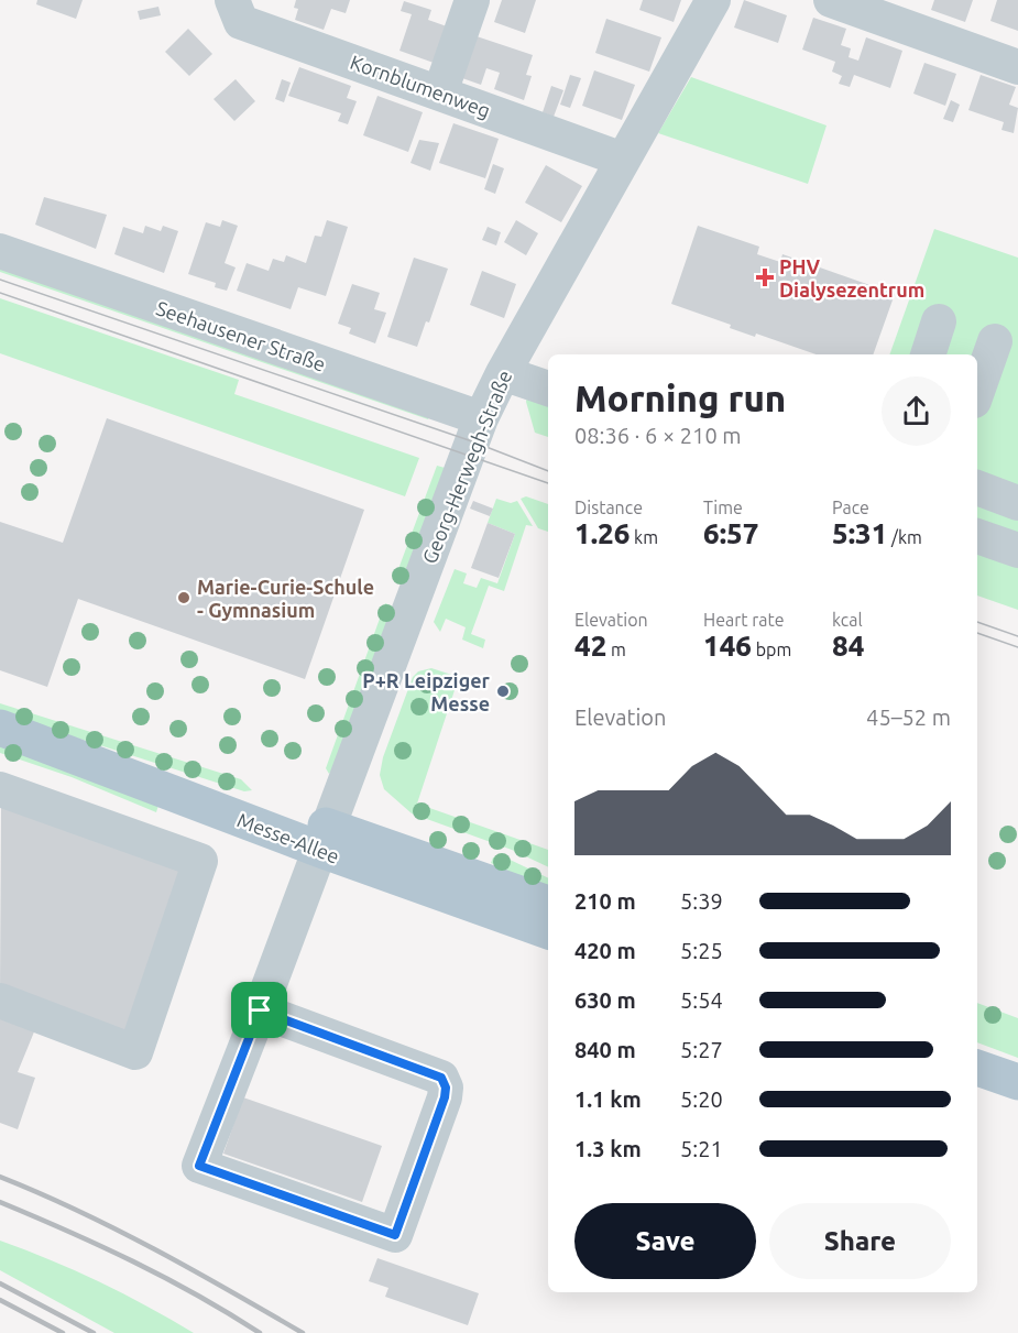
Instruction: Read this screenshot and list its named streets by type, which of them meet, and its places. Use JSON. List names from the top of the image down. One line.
{"streets":{"main road":["Messe-Allee"],"street":["Kornblumenweg","Seehausener Straße","Georg-Herwegh-Straße"]},"crossings":[["Kornblumenweg","Georg-Herwegh-Straße"],["Seehausener Straße","Georg-Herwegh-Straße"],["Georg-Herwegh-Straße","Messe-Allee"]],"places":{"health":["PHV Dialysezentrum"],"other":["Marie-Curie-Schule - Gymnasium","P+R Leipziger Messe"]},"page":{"heading":["Morning run","08:36 · 6 × 210 m"],"stats":[["Distance","1.26 km"],["Time","6:57"],["Pace","5:31 /km"],["Elevation","42 m"],["Heart rate","146 bpm"],["kcal","84"]],"chart":["Elevation","45–52 m"],"list":[{"name":"210 m","note":"5:39"},{"name":"420 m","note":"5:25"},{"name":"630 m","note":"5:54"},{"name":"840 m","note":"5:27"},{"name":"1.1 km","note":"5:20"},{"name":"1.3 km","note":"5:21"}],"buttons":["Save","Share"]}}
